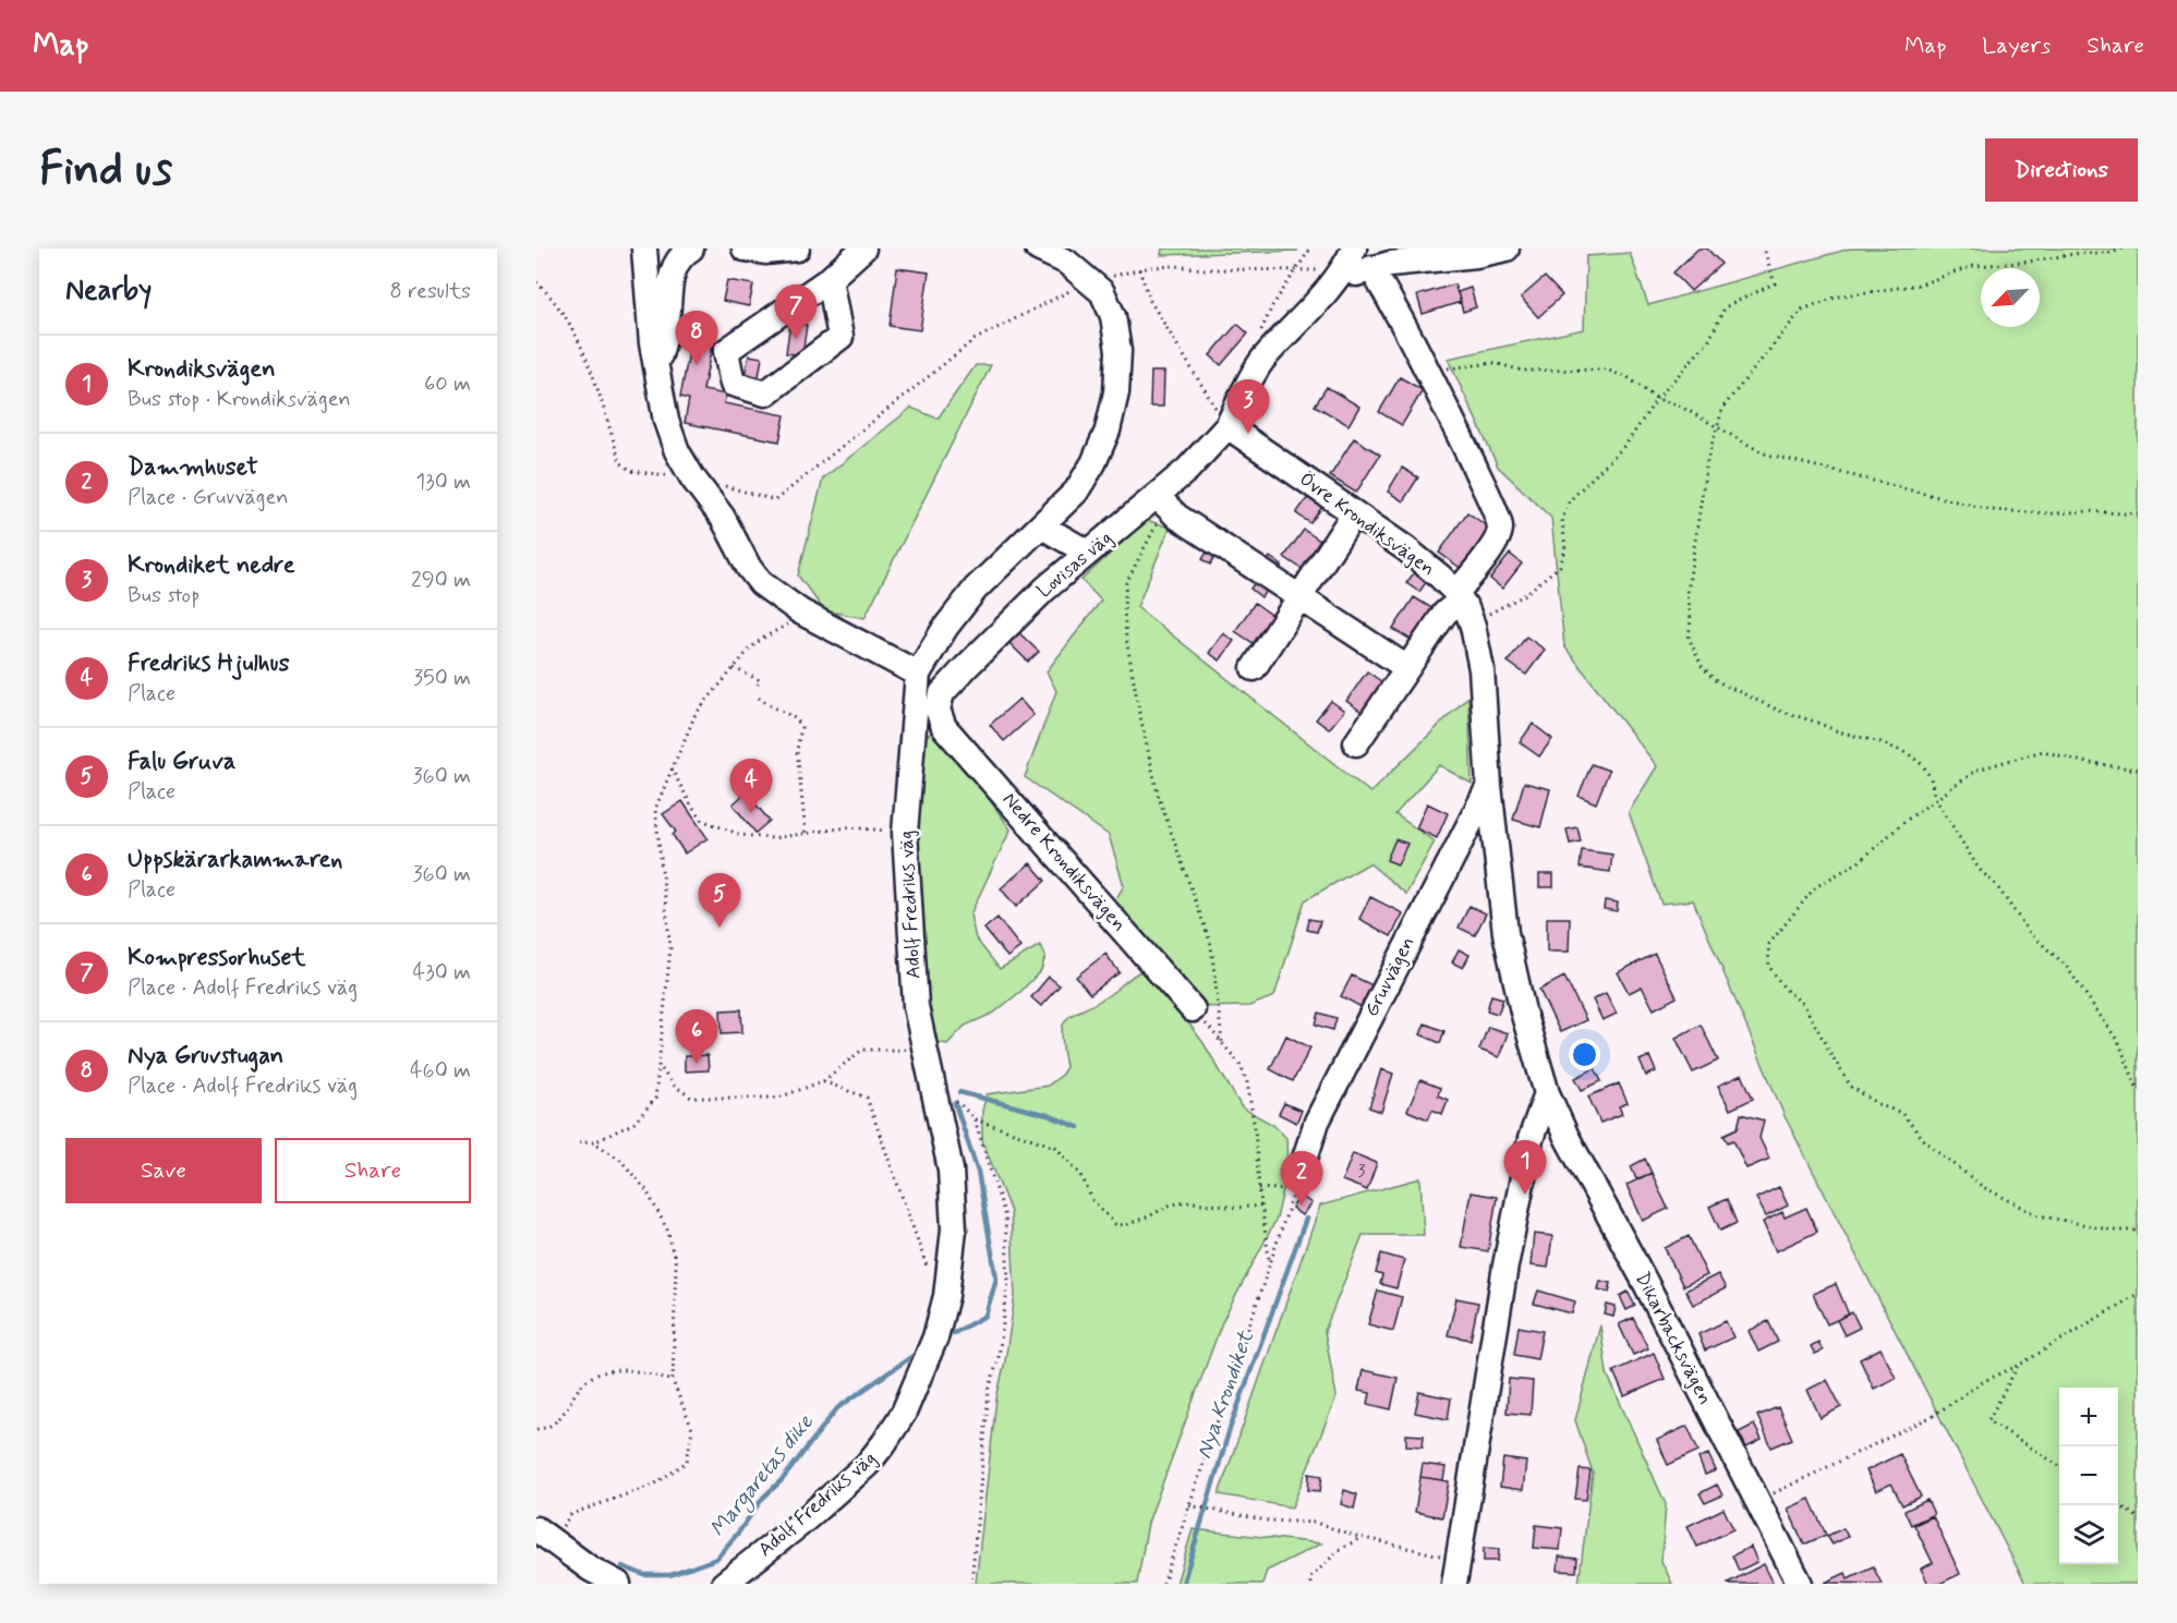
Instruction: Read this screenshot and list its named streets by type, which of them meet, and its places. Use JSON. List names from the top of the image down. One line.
{"streets":{"street":["Övre Krondiksvägen","Lovisas väg","Nedre Krondiksvägen","Adolf Fredriks väg","Gruvvägen","Dikarbacksvägen"]},"crossings":[["Övre Krondiksvägen","Lovisas väg"],["Övre Krondiksvägen","Gruvvägen"],["Övre Krondiksvägen","Dikarbacksvägen"],["Lovisas väg","Nedre Krondiksvägen"]],"water":["Nya Krondiket","Margaretas dike"],"house_numbers":["3"],"north":"bottom left","page":{"header":"Map","nav":["Map","Layers","Share"],"buttons":["Directions",["Save","Share"]],"title":"Find us","heading":["Nearby","8 results"],"pins":["7","8","3","4","5","6","1","2"],"list":[{"mark":"1","name":"Krondiksvägen","note":"Bus stop · Krondiksvägen","value":"60 m"},{"mark":"2","name":"Dammhuset","note":"Place · Gruvvägen","value":"130 m"},{"mark":"3","name":"Krondiket nedre","note":"Bus stop","value":"290 m"},{"mark":"4","name":"Fredriks Hjulhus","note":"Place","value":"350 m"},{"mark":"5","name":"Falu Gruva","note":"Place","value":"360 m"},{"mark":"6","name":"Uppskärarkammaren","note":"Place","value":"360 m"},{"mark":"7","name":"Kompressorhuset","note":"Place · Adolf Fredriks väg","value":"430 m"},{"mark":"8","name":"Nya Gruvstugan","note":"Place · Adolf Fredriks väg","value":"460 m"}],"map_buttons":["+","−"]}}
